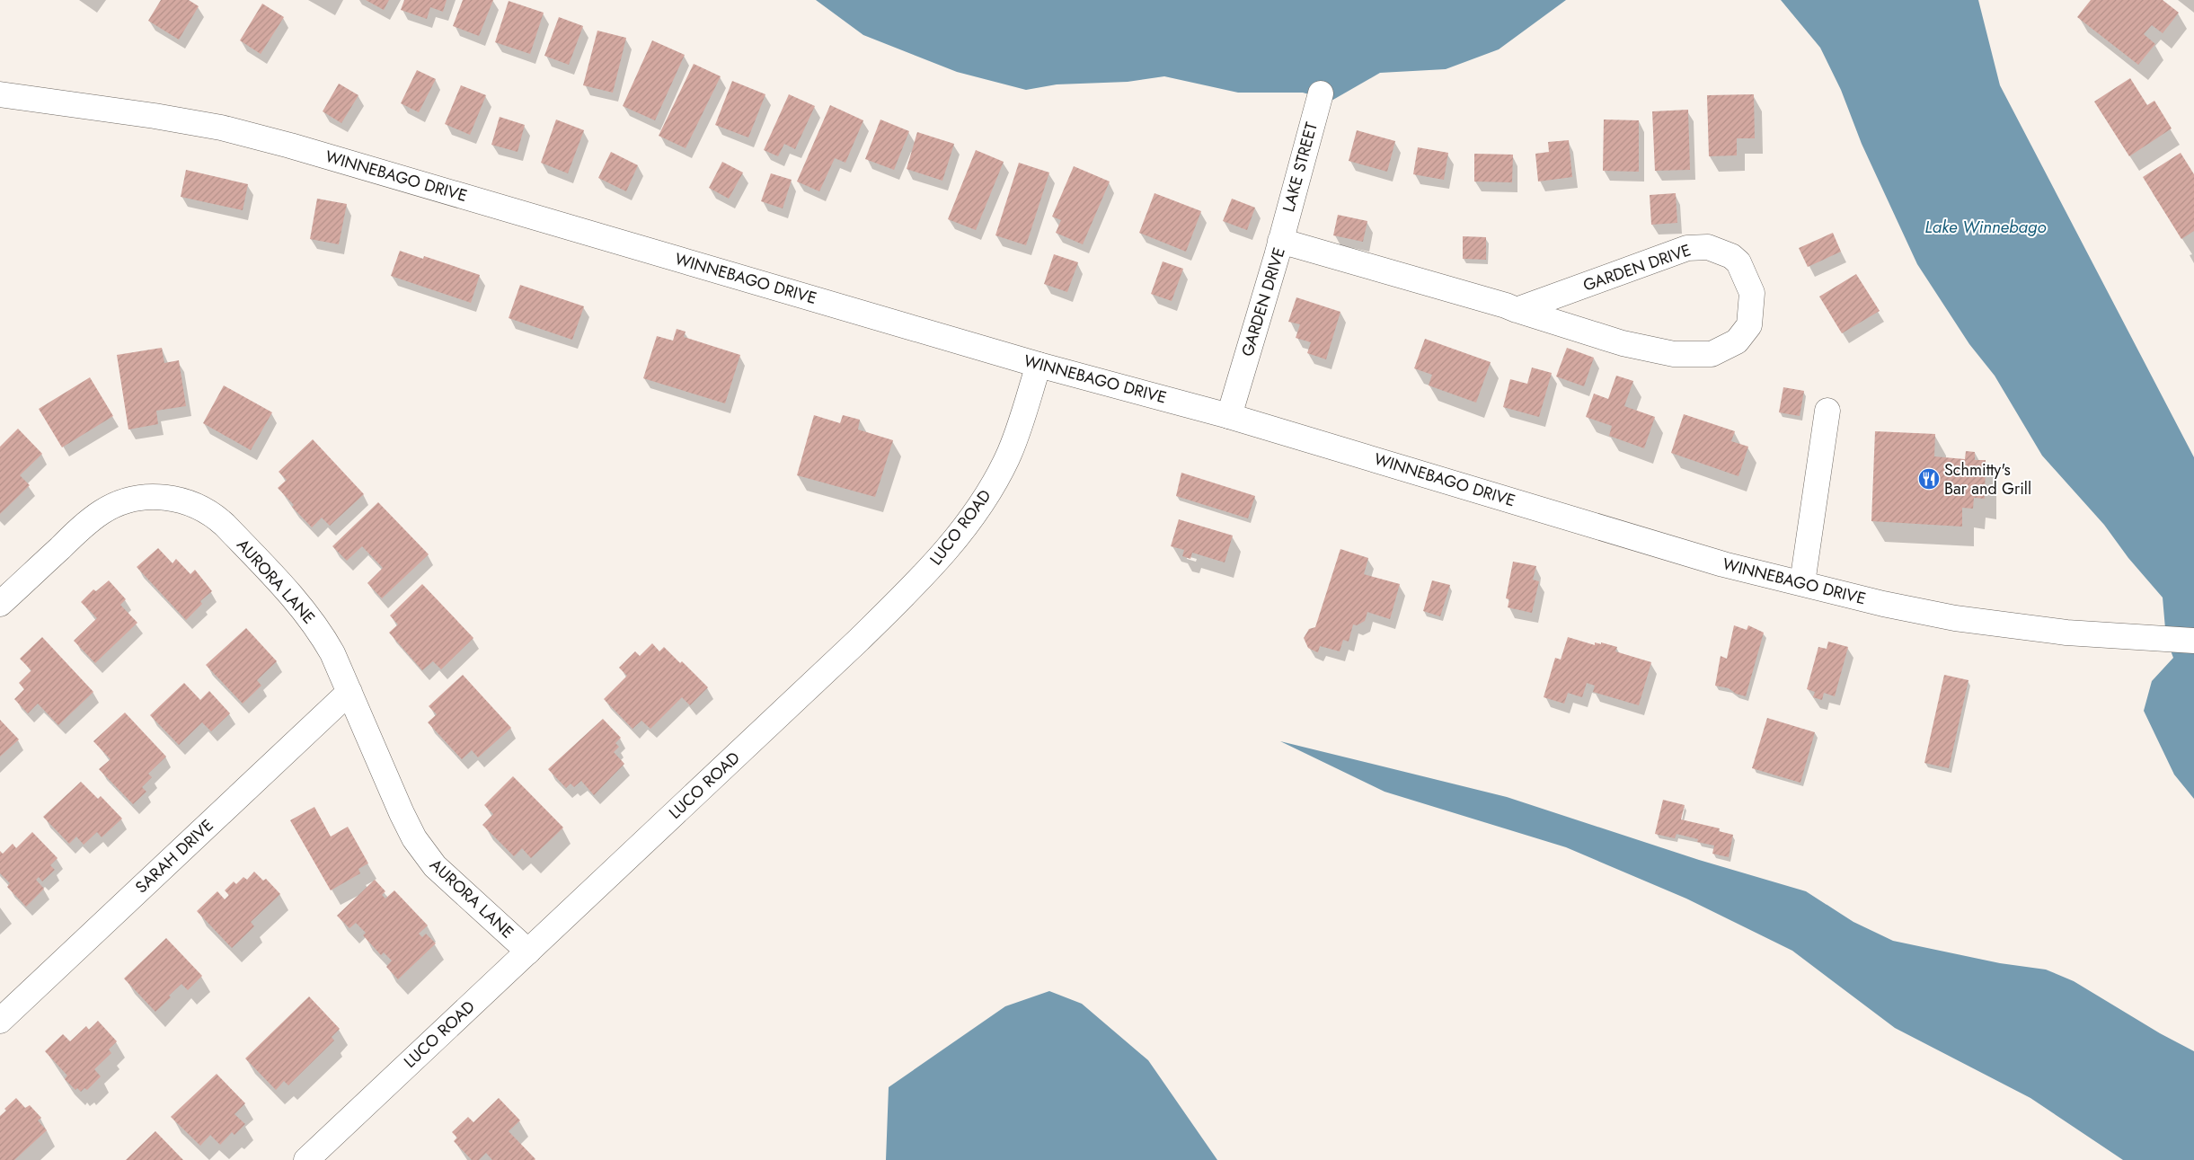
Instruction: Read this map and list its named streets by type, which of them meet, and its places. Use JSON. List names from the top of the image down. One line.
{"streets":{"street":["LAKE STREET","WINNEBAGO DRIVE","GARDEN DRIVE","LUCO ROAD","AURORA LANE","SARAH DRIVE"]},"crossings":[["LAKE STREET","GARDEN DRIVE"],["WINNEBAGO DRIVE","GARDEN DRIVE"],["WINNEBAGO DRIVE","LUCO ROAD"],["LUCO ROAD","AURORA LANE"],["AURORA LANE","SARAH DRIVE"]],"water":["Lake Winnebago"],"places":{"restaurant":["Schmitty's Bar and Grill"]}}
